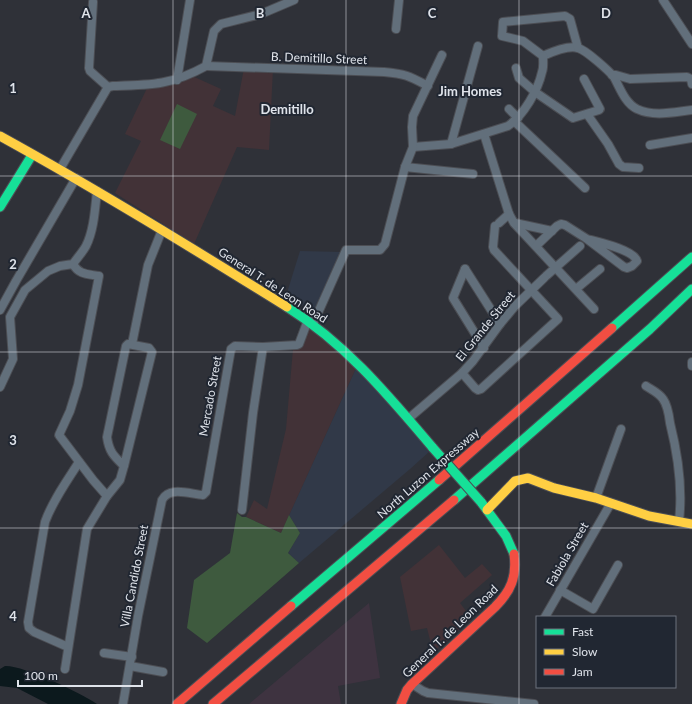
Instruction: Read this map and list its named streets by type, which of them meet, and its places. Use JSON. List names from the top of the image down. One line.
{"streets":{"main road":["General T. de Leon Road","North Luzon Expressway"],"street":["B. Demitillo Street","El Grande Street","Mercado Street","Fabiola Street","Villa Candido Street"]},"crossings":[["General T. de Leon Road","El Grande Street"],["General T. de Leon Road","Mercado Street"],["Mercado Street","Villa Candido Street"]],"districts":["Jim Homes","Demitillo"],"legend":["Fast","Slow","Jam"],"scale_bar":"100 m","grid":{"columns":["A","B","C","D"],"rows":["1","2","3","4"]}}
